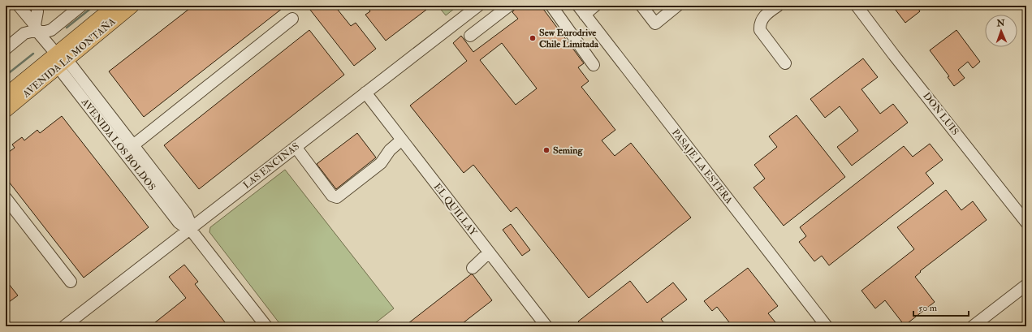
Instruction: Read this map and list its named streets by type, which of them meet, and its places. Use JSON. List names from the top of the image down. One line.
{"streets":{"main road":["AVENIDA LA MONTAÑA"],"street":["DON LUIS","AVENIDA LOS BOLDOS","LAS ENCINAS","PASAJE LA ESTERA","EL QUILLAY"]},"crossings":[["AVENIDA LA MONTAÑA","AVENIDA LOS BOLDOS"],["AVENIDA LOS BOLDOS","LAS ENCINAS"],["LAS ENCINAS","EL QUILLAY"]],"places":["Sew Eurodrive Chile Limitada","Seming"],"scale_bar":"50 m","north":"top"}
